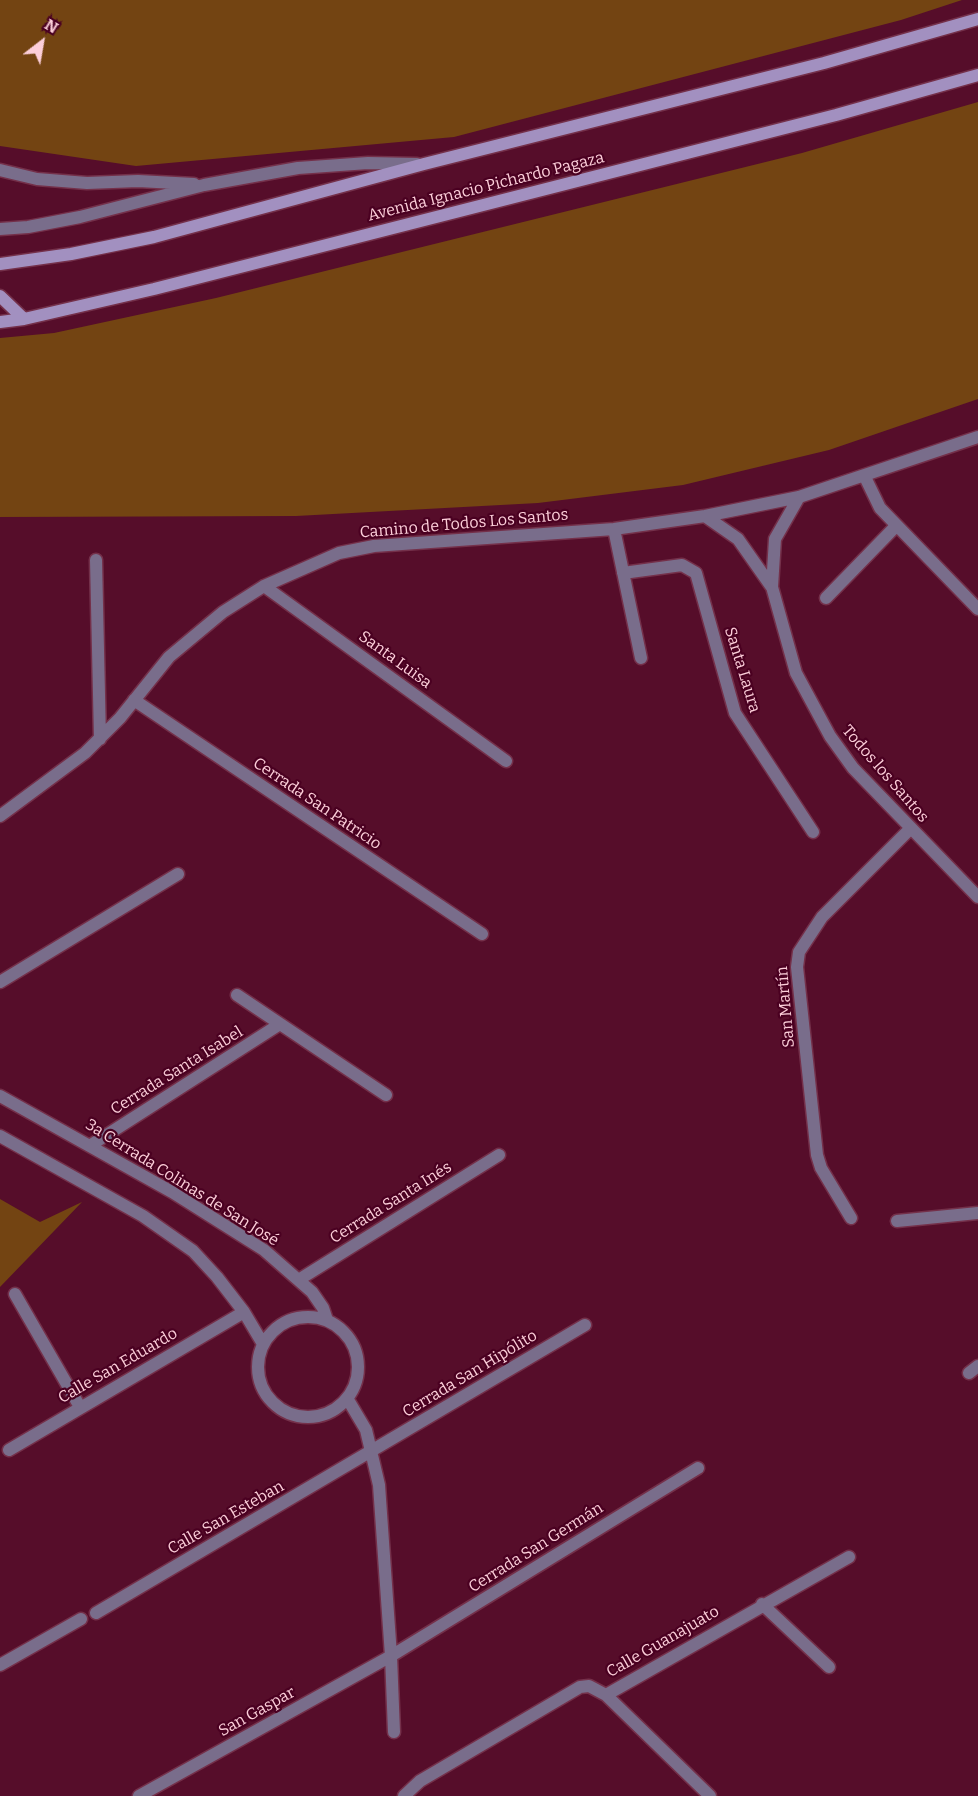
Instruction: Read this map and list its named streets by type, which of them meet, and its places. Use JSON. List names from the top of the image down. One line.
{"streets":{"main road":["Avenida Ignacio Pichardo Pagaza"],"street":["Camino de Todos Los Santos","Santa Luisa","Santa Laura","Todos los Santos","Cerrada San Patricio","San Martín","Cerrada Santa Isabel","3a Cerrada Colinas de San José","Cerrada Santa Inés","Calle San Eduardo","Cerrada San Hipólito","Calle San Esteban","Cerrada San Germán","Calle Guanajuato","San Gaspar"]},"crossings":[["Camino de Todos Los Santos","Santa Luisa"],["Camino de Todos Los Santos","Todos los Santos"],["Camino de Todos Los Santos","Cerrada San Patricio"],["Todos los Santos","San Martín"],["Cerrada Santa Isabel","3a Cerrada Colinas de San José"],["3a Cerrada Colinas de San José","Cerrada Santa Inés"],["Cerrada San Hipólito","Calle San Esteban"],["Cerrada San Germán","San Gaspar"]],"north":"top right"}
